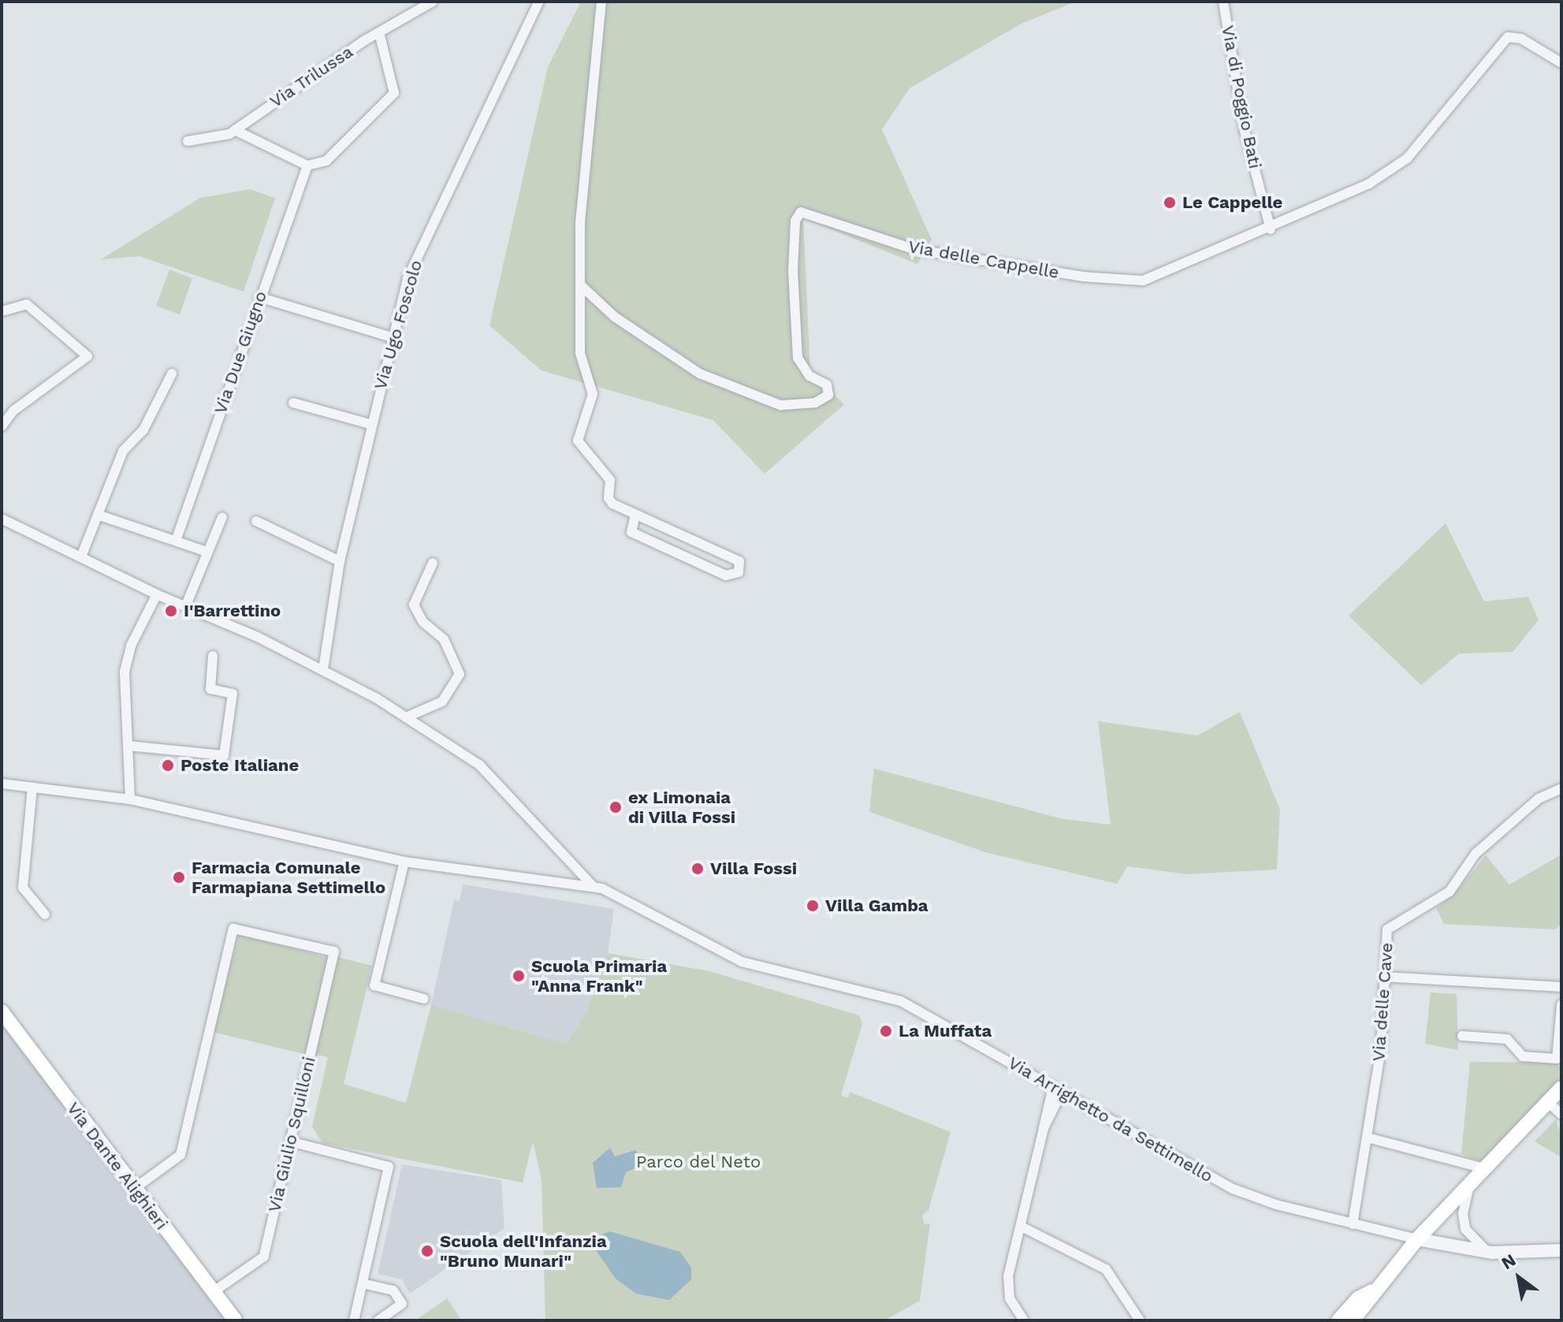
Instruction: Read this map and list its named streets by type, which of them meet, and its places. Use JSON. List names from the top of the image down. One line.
{"streets":{"main road":["Via Dante Alighieri"],"street":["Via Trilussa","Via di Poggio Bati","Via delle Cappelle","Via Ugo Foscolo","Via Due Giugno","Via delle Cave","Via Arrighetto da Settimello","Via Giulio Squilloni"]},"crossings":[["Via di Poggio Bati","Via delle Cappelle"],["Via Ugo Foscolo","Via Arrighetto da Settimello"],["Via delle Cave","Via Arrighetto da Settimello"],["Via Giulio Squilloni","Via Dante Alighieri"]],"parks":["Parco del Neto"],"places":["Le Cappelle","I'Barrettino","Poste Italiane","ex Limonaia di Villa Fossi","Villa Fossi","Farmacia Comunale Farmapiana Settimello","Villa Gamba","Scuola Primaria \"Anna Frank\"","La Muffata","Scuola dell'Infanzia \"Bruno Munari\""],"north":"top left"}
